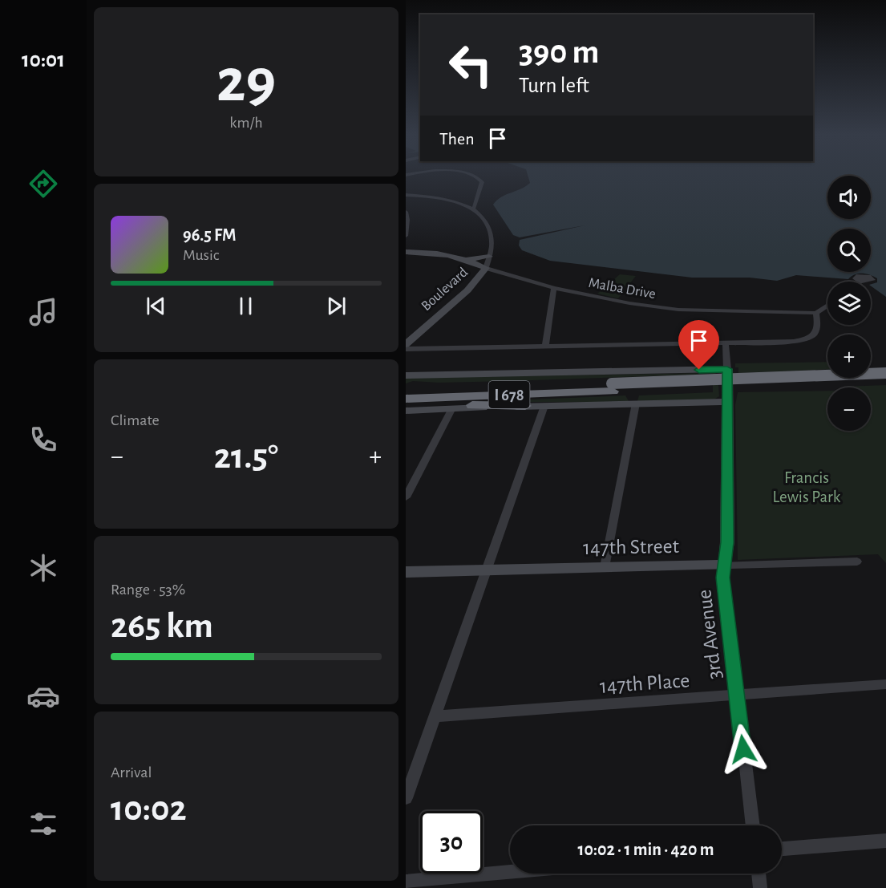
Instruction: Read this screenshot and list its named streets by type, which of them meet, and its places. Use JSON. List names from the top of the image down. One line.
{"streets":{"highway":["I 678"],"street":["Malba Drive","Boulevard","147th Street","3rd Avenue","147th Place"]},"crossings":[["Malba Drive","Boulevard"],["147th Street","3rd Avenue"],["3rd Avenue","147th Place"]],"parks":["Francis Lewis Park"],"page":{"tabs":"10:01","tile":[["29","km/h"],"Climate",["Range · 53%","265 km"],["Arrival","10:02"]],"turn":["390 m","Turn left"],"then":"Then","map_buttons":["+","−"],"song":["96.5 FM","Music"],"heat":["−","21.5°","+"],"limit":"30","trip":"10:02 · 1 min · 420 m"}}
